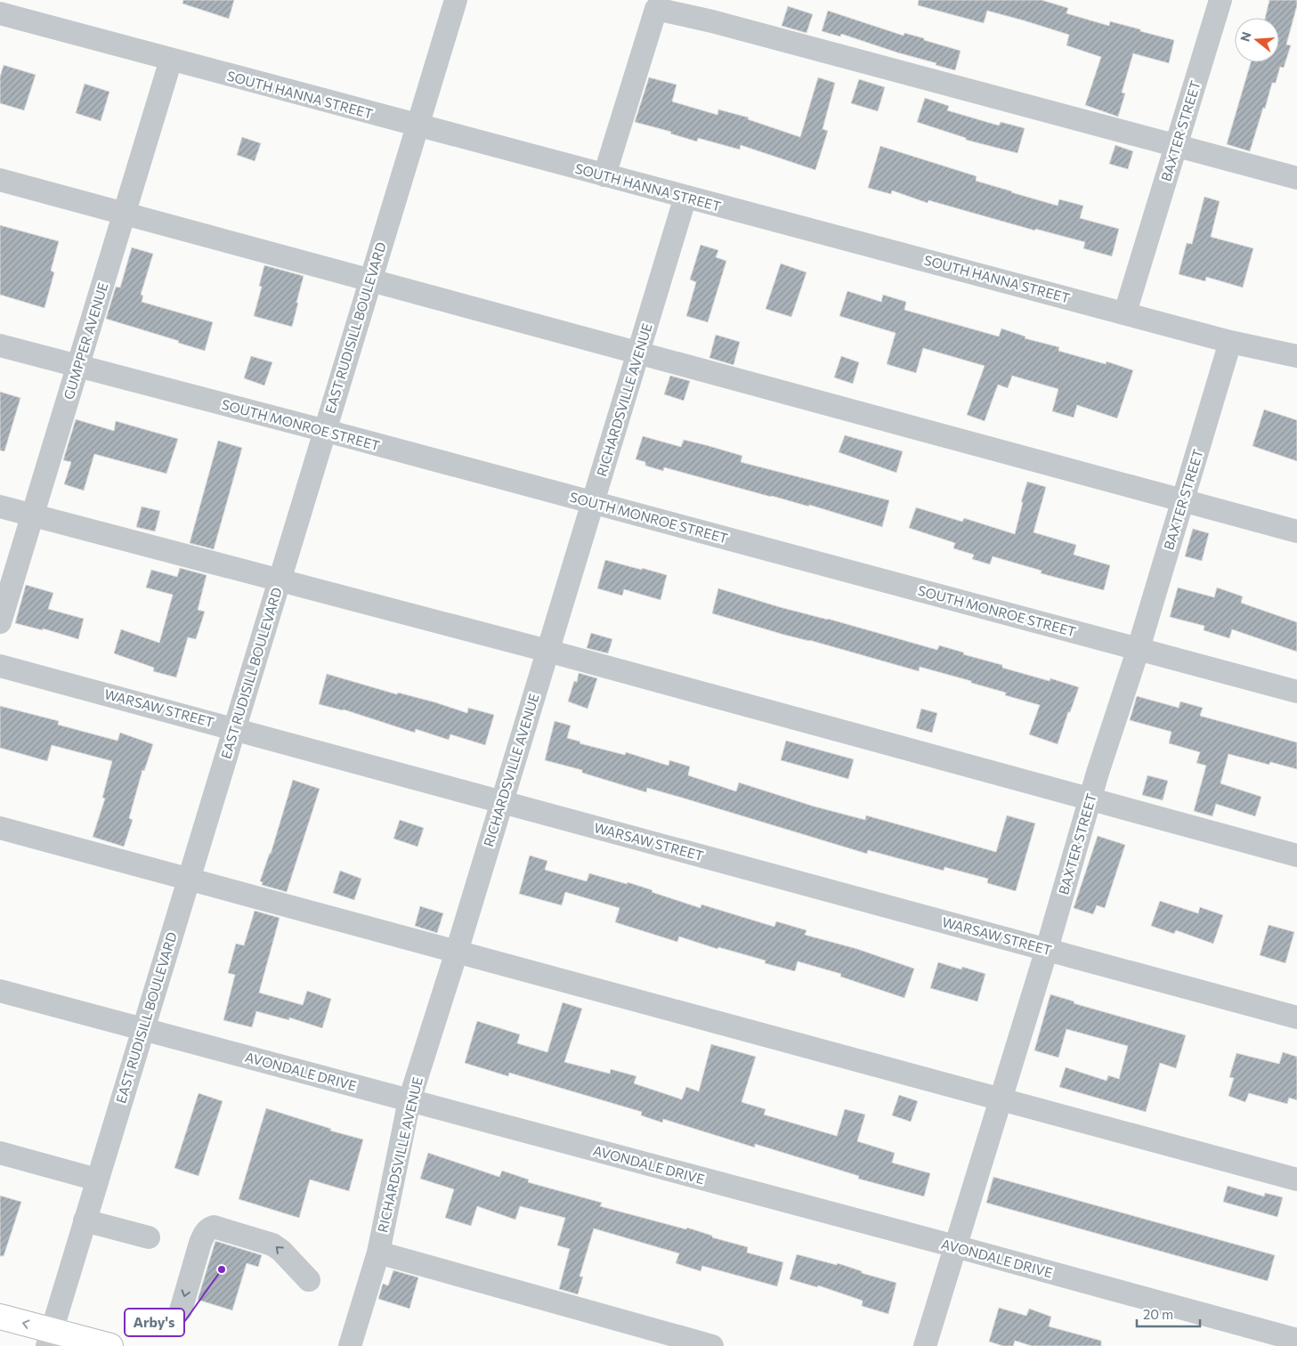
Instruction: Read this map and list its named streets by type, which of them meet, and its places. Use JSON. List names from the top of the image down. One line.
{"streets":{"street":["SOUTH HANNA STREET","BAXTER STREET","EAST RUDISILL BOULEVARD","GUMPPER AVENUE","RICHARDSVILLE AVENUE","SOUTH MONROE STREET","WARSAW STREET","AVONDALE DRIVE"]},"crossings":[["SOUTH HANNA STREET","BAXTER STREET"],["SOUTH HANNA STREET","EAST RUDISILL BOULEVARD"],["SOUTH HANNA STREET","GUMPPER AVENUE"],["SOUTH HANNA STREET","RICHARDSVILLE AVENUE"],["BAXTER STREET","SOUTH MONROE STREET"],["BAXTER STREET","WARSAW STREET"],["BAXTER STREET","AVONDALE DRIVE"],["EAST RUDISILL BOULEVARD","SOUTH MONROE STREET"],["EAST RUDISILL BOULEVARD","WARSAW STREET"],["EAST RUDISILL BOULEVARD","AVONDALE DRIVE"],["GUMPPER AVENUE","SOUTH MONROE STREET"],["RICHARDSVILLE AVENUE","SOUTH MONROE STREET"],["RICHARDSVILLE AVENUE","WARSAW STREET"],["RICHARDSVILLE AVENUE","AVONDALE DRIVE"]],"places":["Arby's"],"scale_bar":"20 m","north":"left"}
